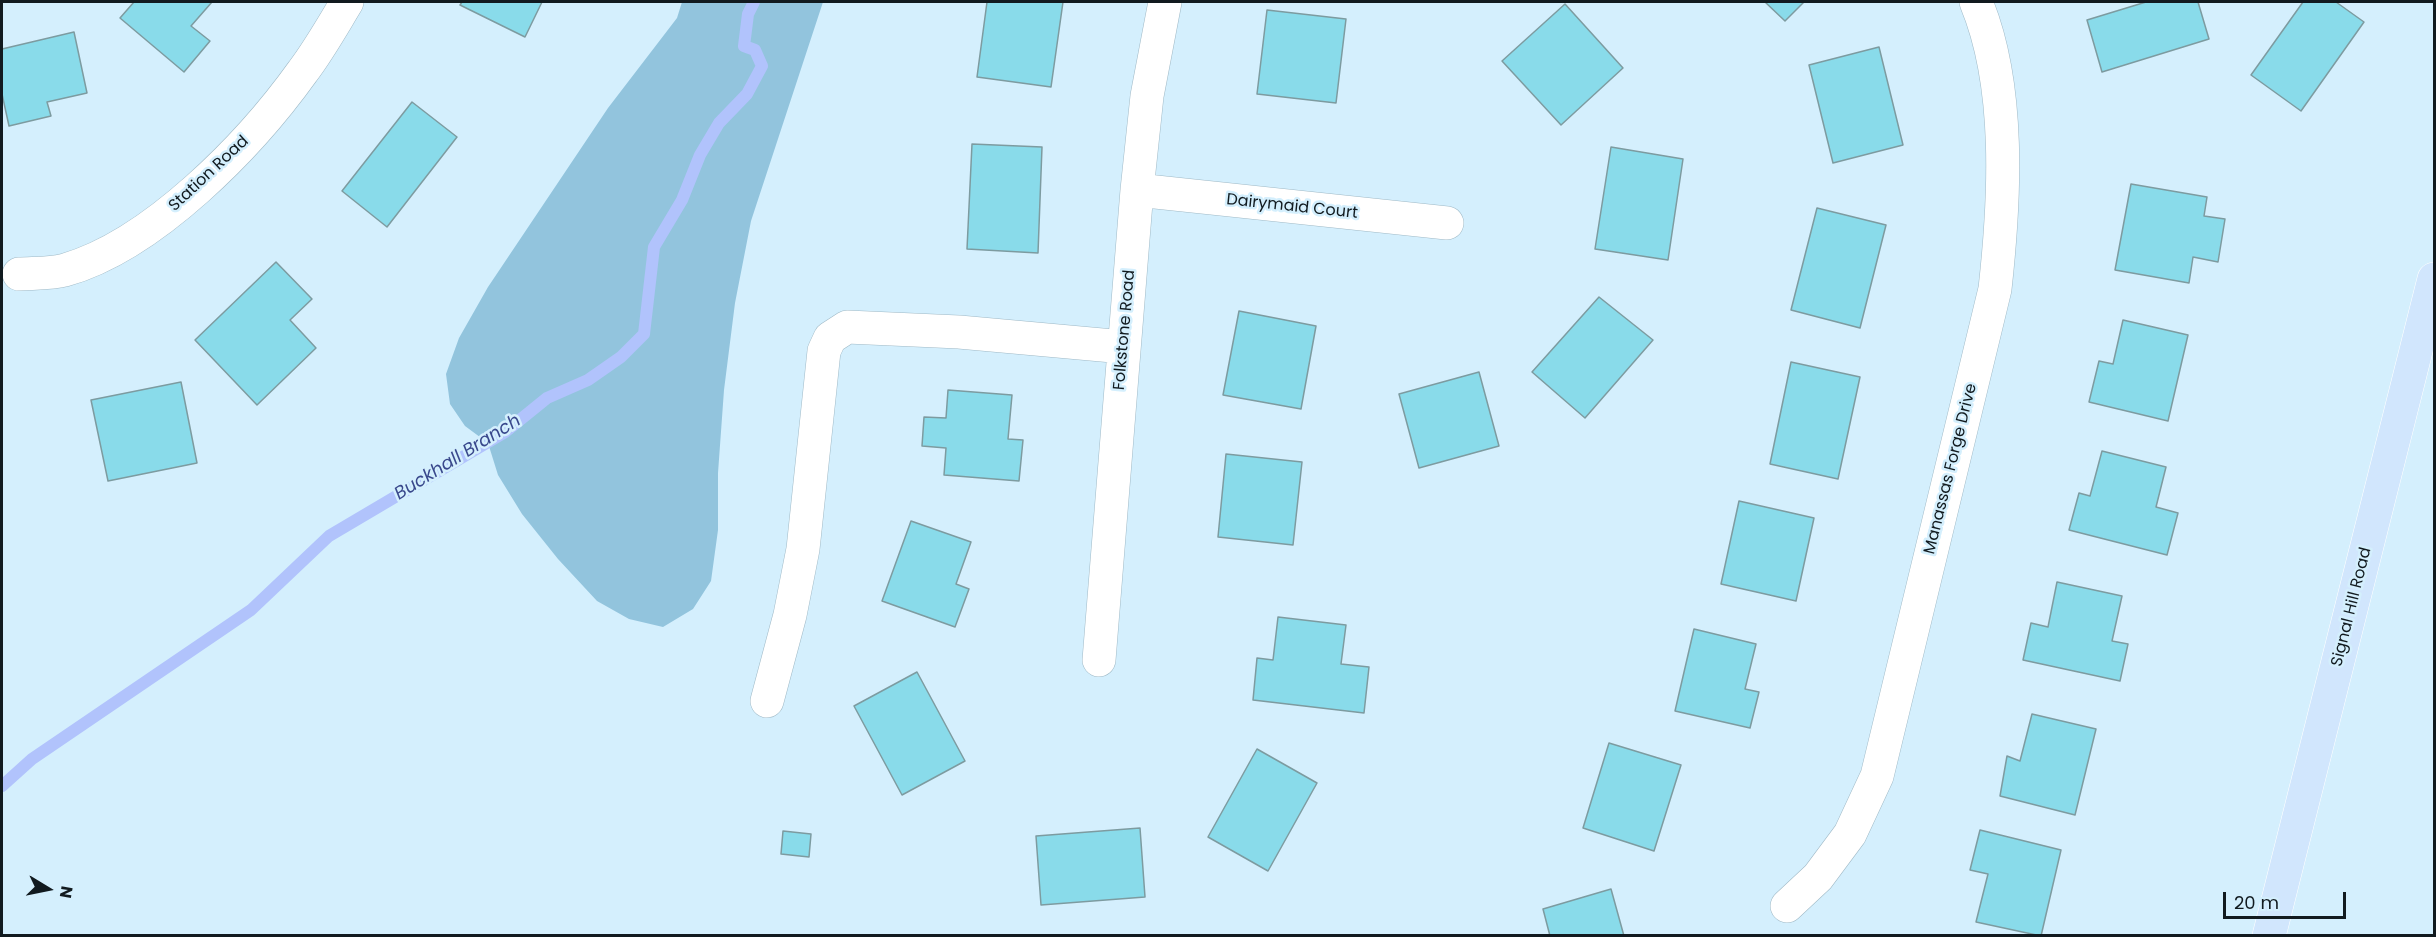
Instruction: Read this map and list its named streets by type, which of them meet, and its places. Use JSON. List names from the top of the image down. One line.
{"streets":{"main road":["Signal Hill Road"],"street":["Station Road","Dairymaid Court","Folkstone Road","Manassas Forge Drive"]},"crossings":[["Dairymaid Court","Folkstone Road"]],"water":["Buckhall Branch"],"scale_bar":"20 m","north":"right"}
